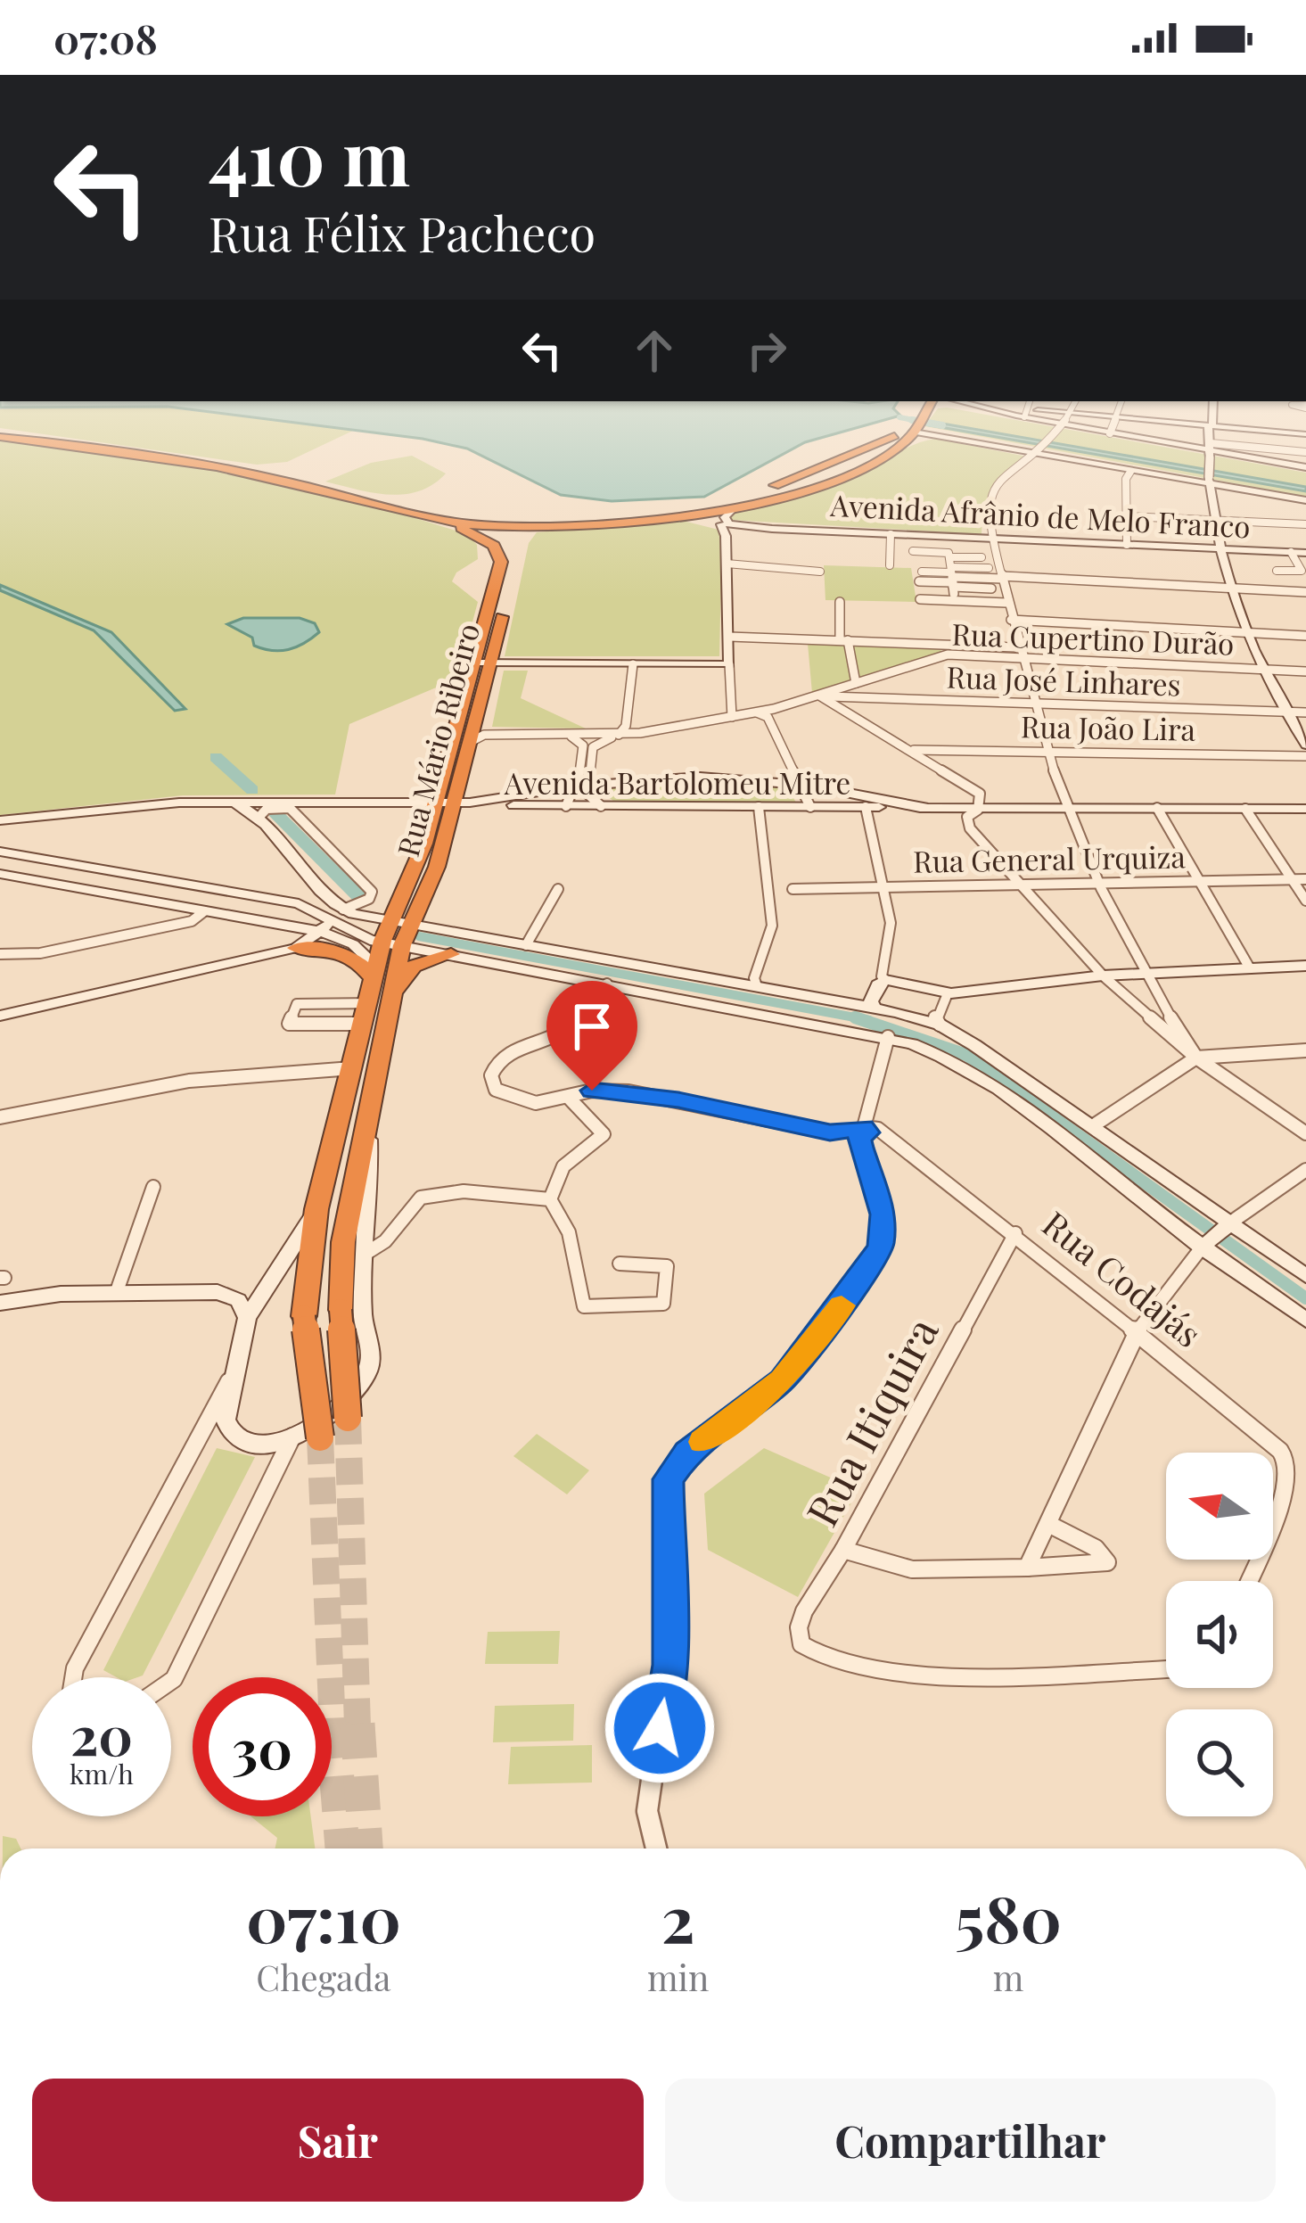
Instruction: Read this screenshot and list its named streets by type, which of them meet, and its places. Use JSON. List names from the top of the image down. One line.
{"streets":{"highway":["Rua Mário Ribeiro"],"main road":["Avenida Afrânio de Melo Franco","Avenida Bartolomeu Mitre"],"street":["Rua Cupertino Durão","Rua José Linhares","Rua João Lira","Rua General Urquiza","Rua Codajás","Rua Itiquira"]},"crossings":[["Rua Cupertino Durão","Rua José Linhares"],["Rua Mário Ribeiro","Avenida Bartolomeu Mitre"],["Rua Codajás","Rua Itiquira"]],"north":"left","page":{"status":"07:08","turn":["410 m","Rua Félix Pacheco"],"speed":"20 km/h","limit":"30","eta":["07:10","Chegada","2","min","580","m"],"buttons":["Sair","Compartilhar"]}}
